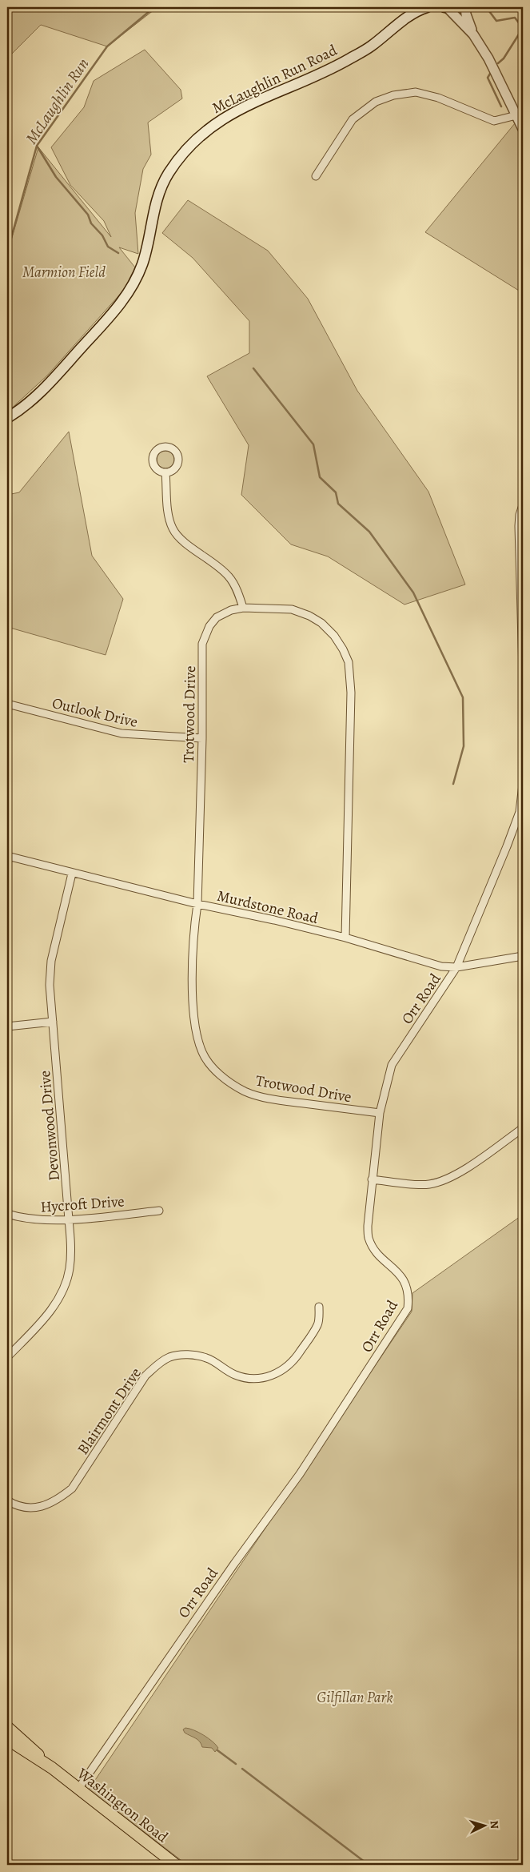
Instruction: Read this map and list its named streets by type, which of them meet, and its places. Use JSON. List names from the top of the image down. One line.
{"streets":{"main road":["McLaughlin Run Road","Washington Road"],"street":["Outlook Drive","Trotwood Drive","Murdstone Road","Orr Road","Devonwood Drive","Hycroft Drive","Blairmont Drive"]},"crossings":[["Outlook Drive","Trotwood Drive"],["Trotwood Drive","Murdstone Road"],["Trotwood Drive","Orr Road"],["Murdstone Road","Orr Road"],["Murdstone Road","Devonwood Drive"],["Orr Road","Washington Road"],["Devonwood Drive","Hycroft Drive"]],"water":["McLaughlin Run"],"parks":["Marmion Field","Gilfillan Park"],"north":"right"}
